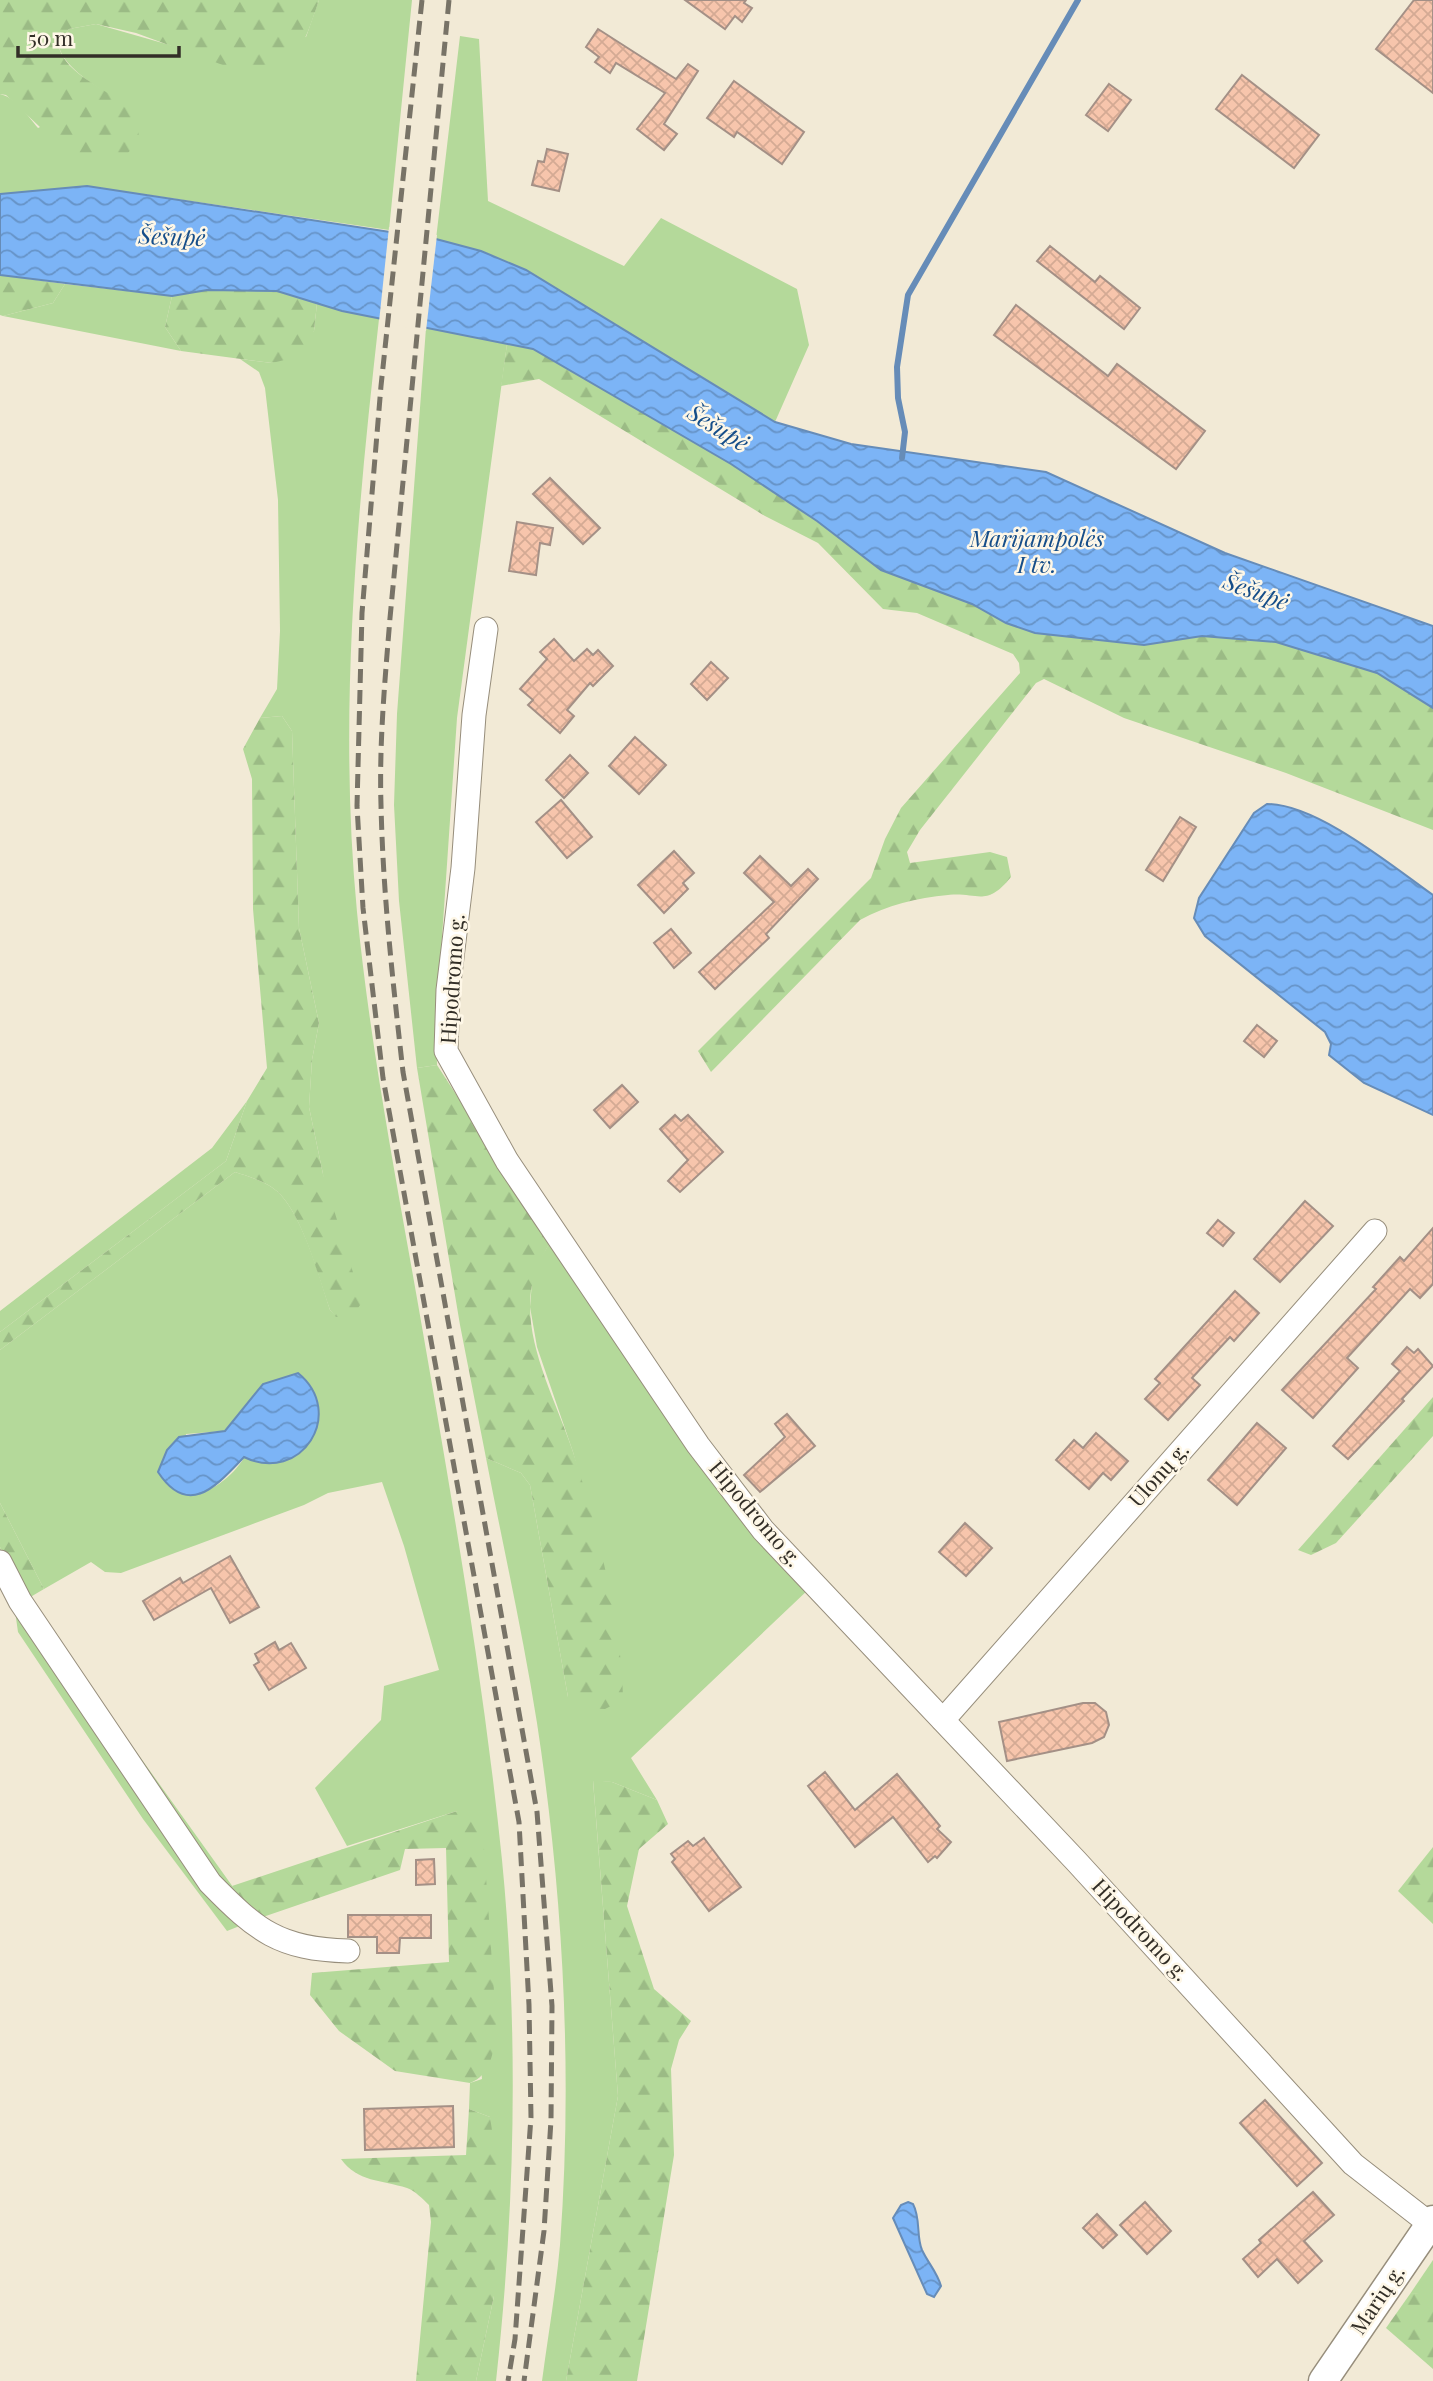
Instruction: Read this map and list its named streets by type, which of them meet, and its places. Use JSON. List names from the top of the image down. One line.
{"streets":{"street":["Hipodromo g.","Ulonų g.","Marių g."]},"crossings":[["Hipodromo g.","Ulonų g."],["Hipodromo g.","Marių g."]],"water":["Šešupė","Marijampolės I tv."],"scale_bar":"50 m"}
